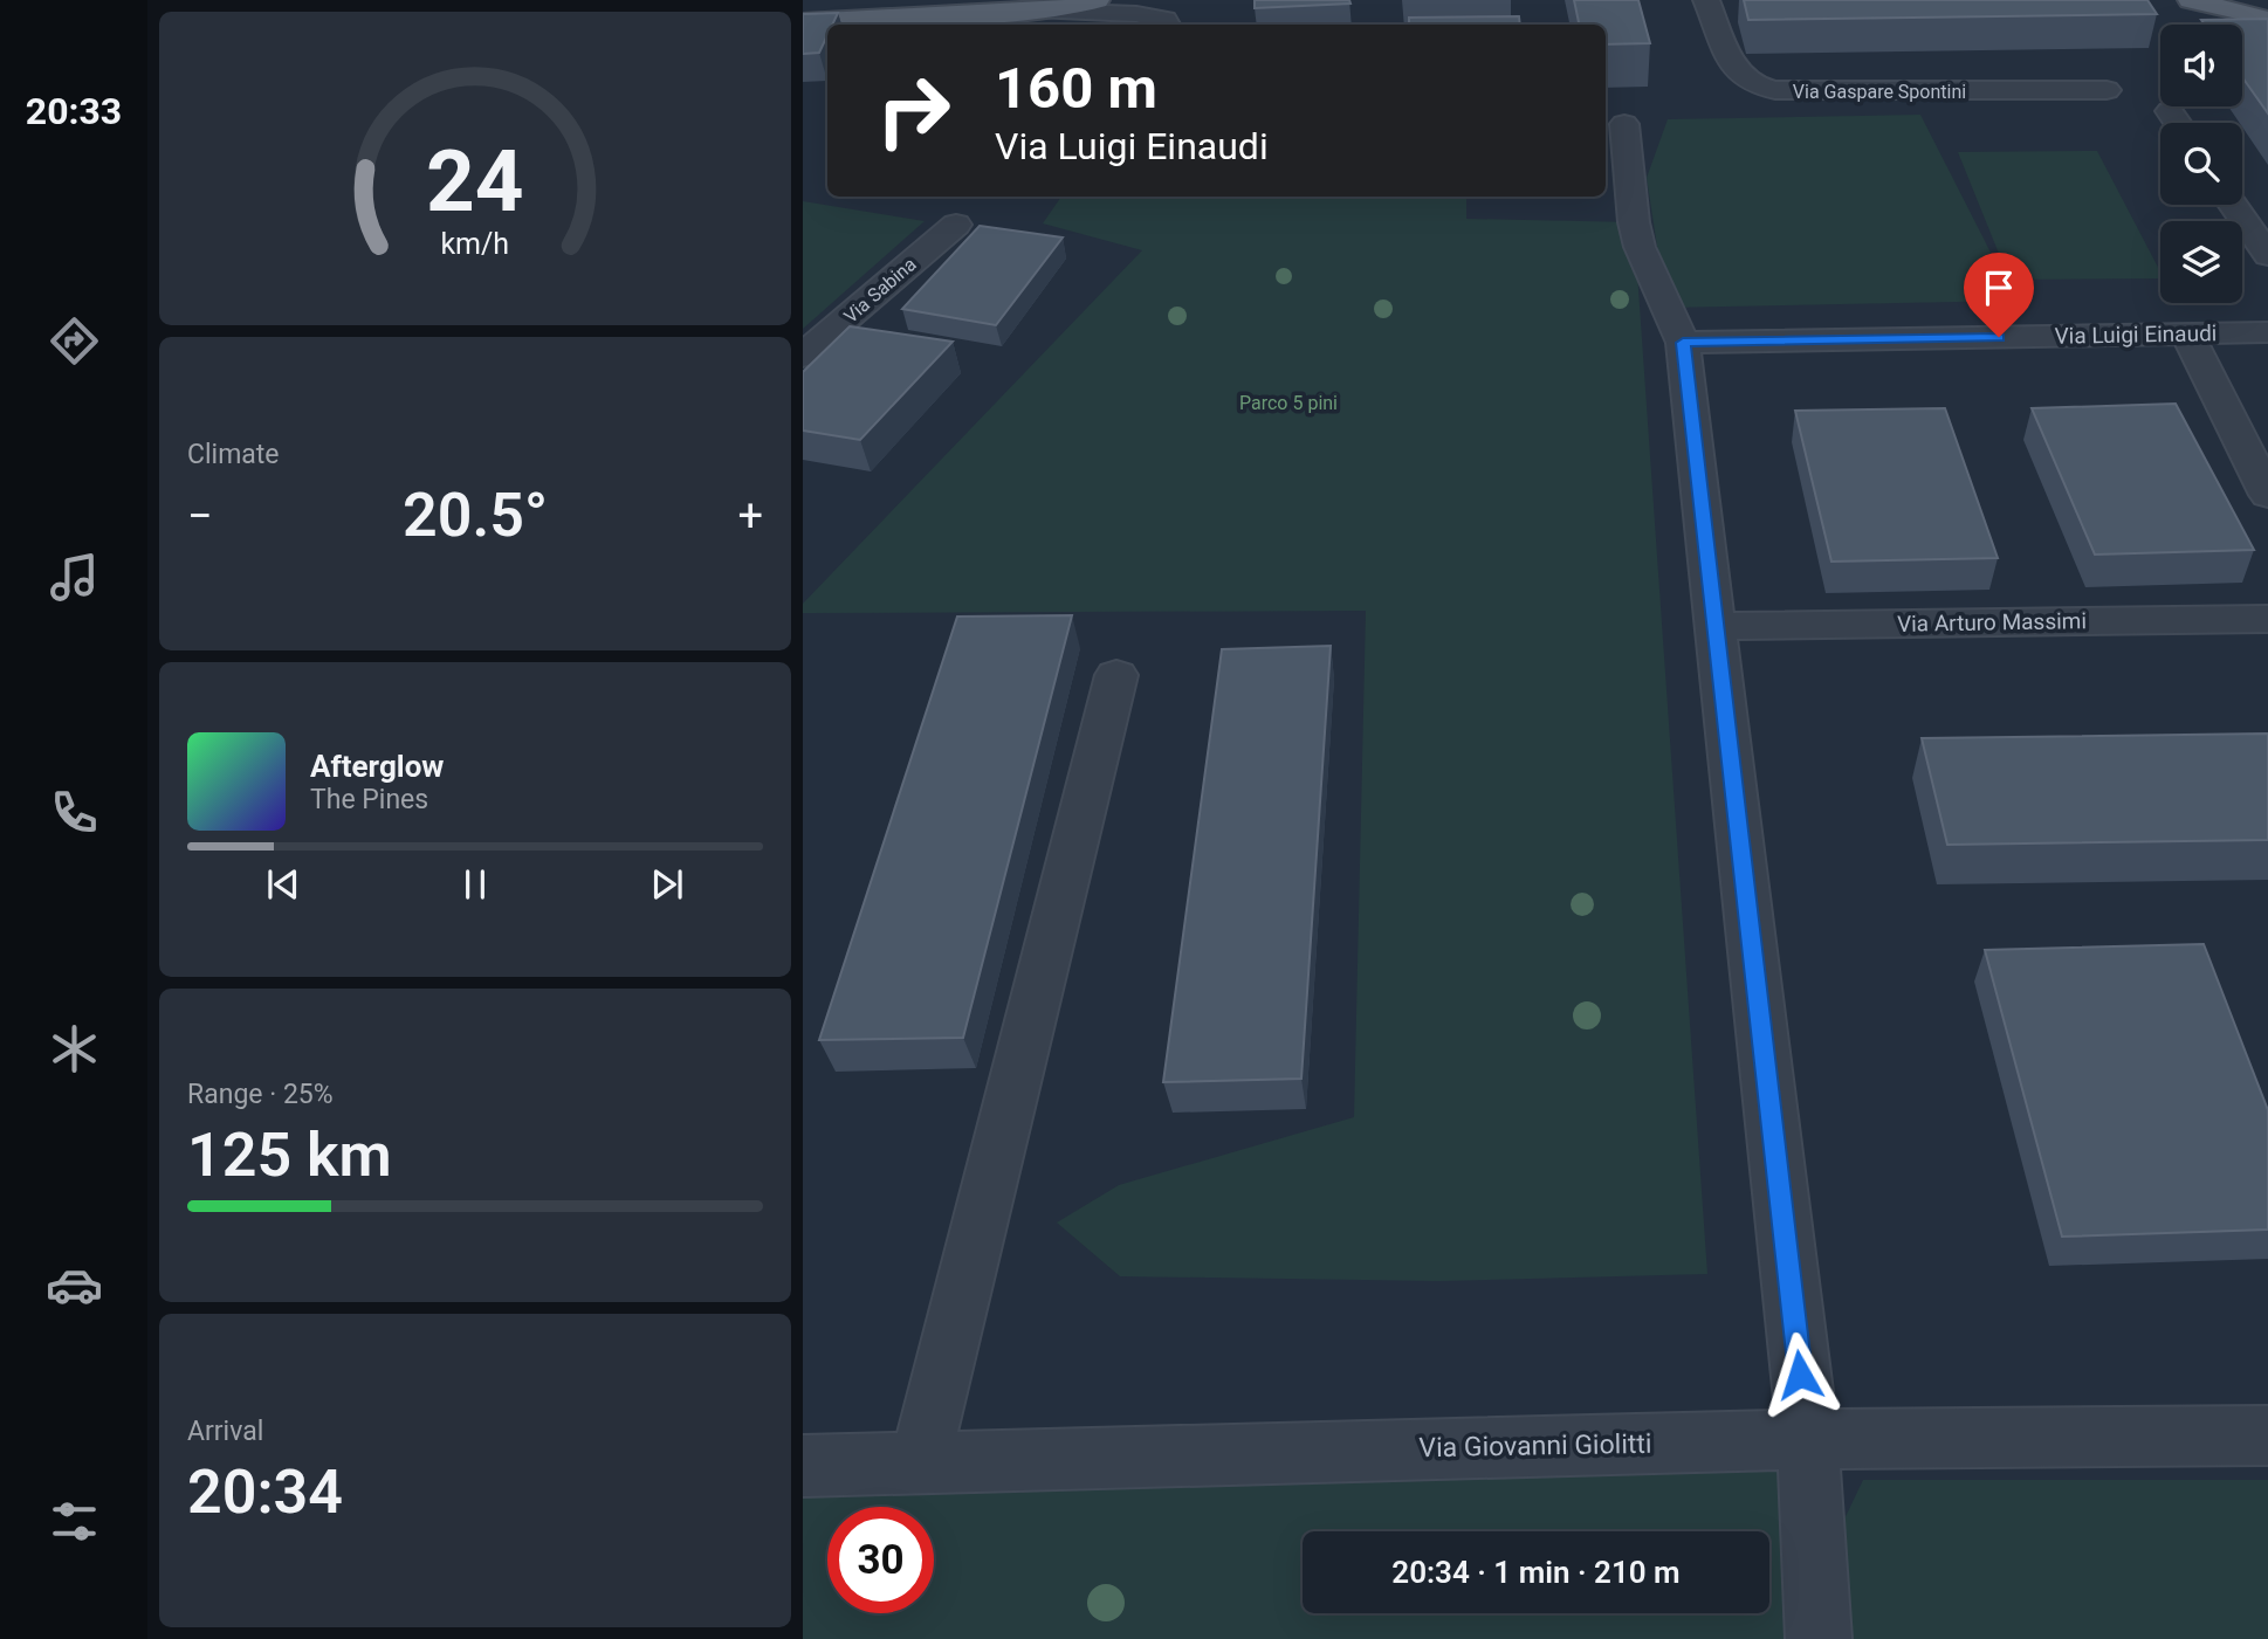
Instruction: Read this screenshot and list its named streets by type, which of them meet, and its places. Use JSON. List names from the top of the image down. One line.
{"streets":{"street":["Via Gaspare Spontini","Via Sabina","Via Luigi Einaudi","Via Arturo Massimi","Via Giovanni Giolitti"]},"parks":["Parco 5 pini"],"page":{"tabs":"20:33","turn":["160 m","Via Luigi Einaudi"],"tile":["Climate",["Range · 25%","125 km"],["Arrival","20:34"]],"heat":["−","20.5°","+"],"song":["Afterglow","The Pines"],"limit":"30","trip":"20:34 · 1 min · 210 m","gauge":["24","km/h"]}}
